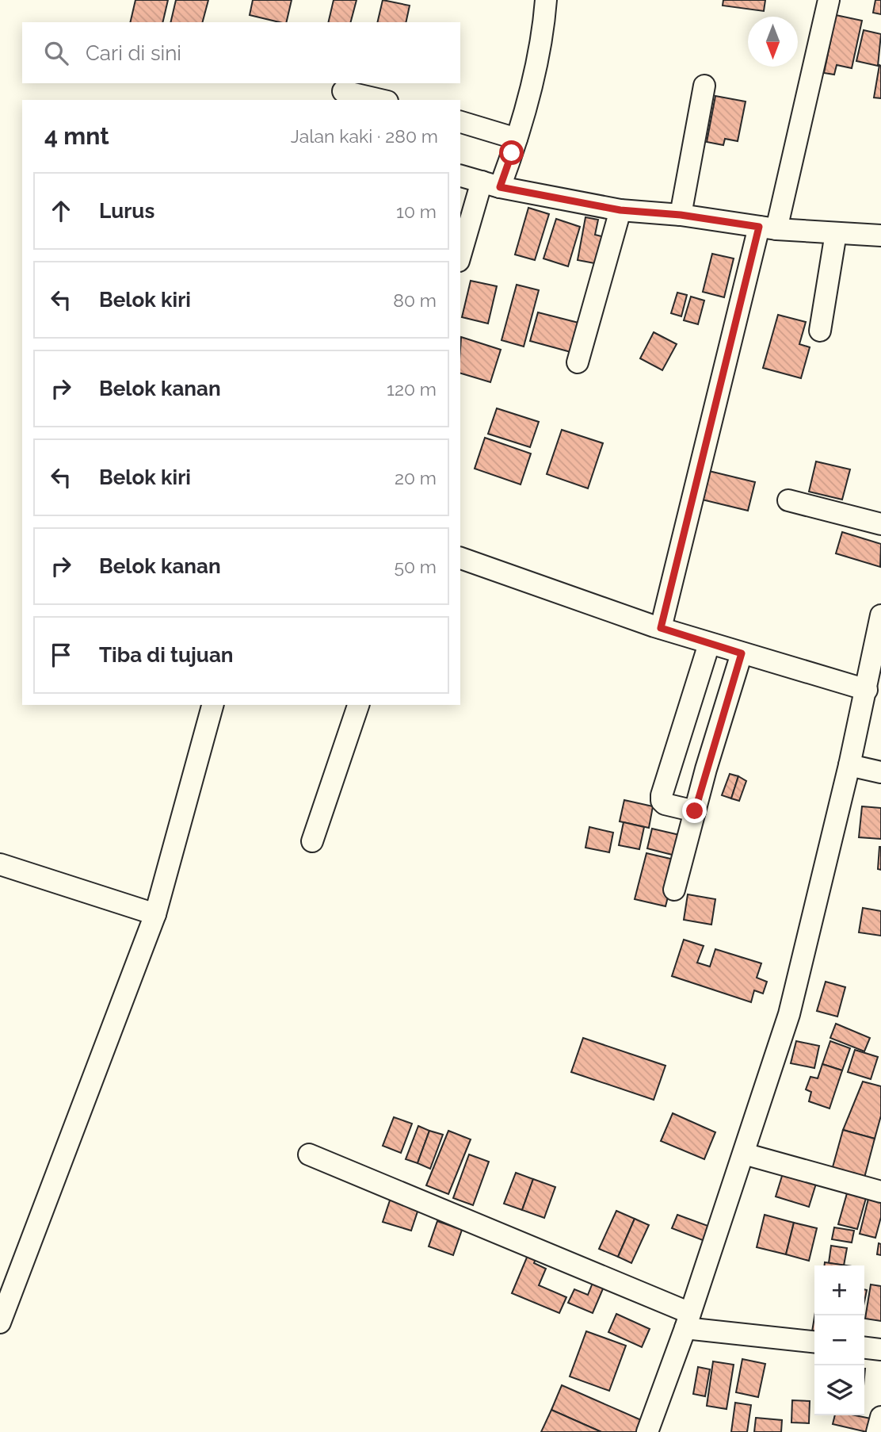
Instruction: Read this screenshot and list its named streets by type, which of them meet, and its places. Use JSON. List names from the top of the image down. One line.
{"north":"bottom","page":{"search":"Cari di sini","heading":["4 mnt","Jalan kaki · 280 m"],"list":[["Lurus","10 m"],["Belok kiri","80 m"],["Belok kanan","120 m"],["Belok kiri","20 m"],["Belok kanan","50 m"],"Tiba di tujuan"],"map_buttons":["+","−"]}}
